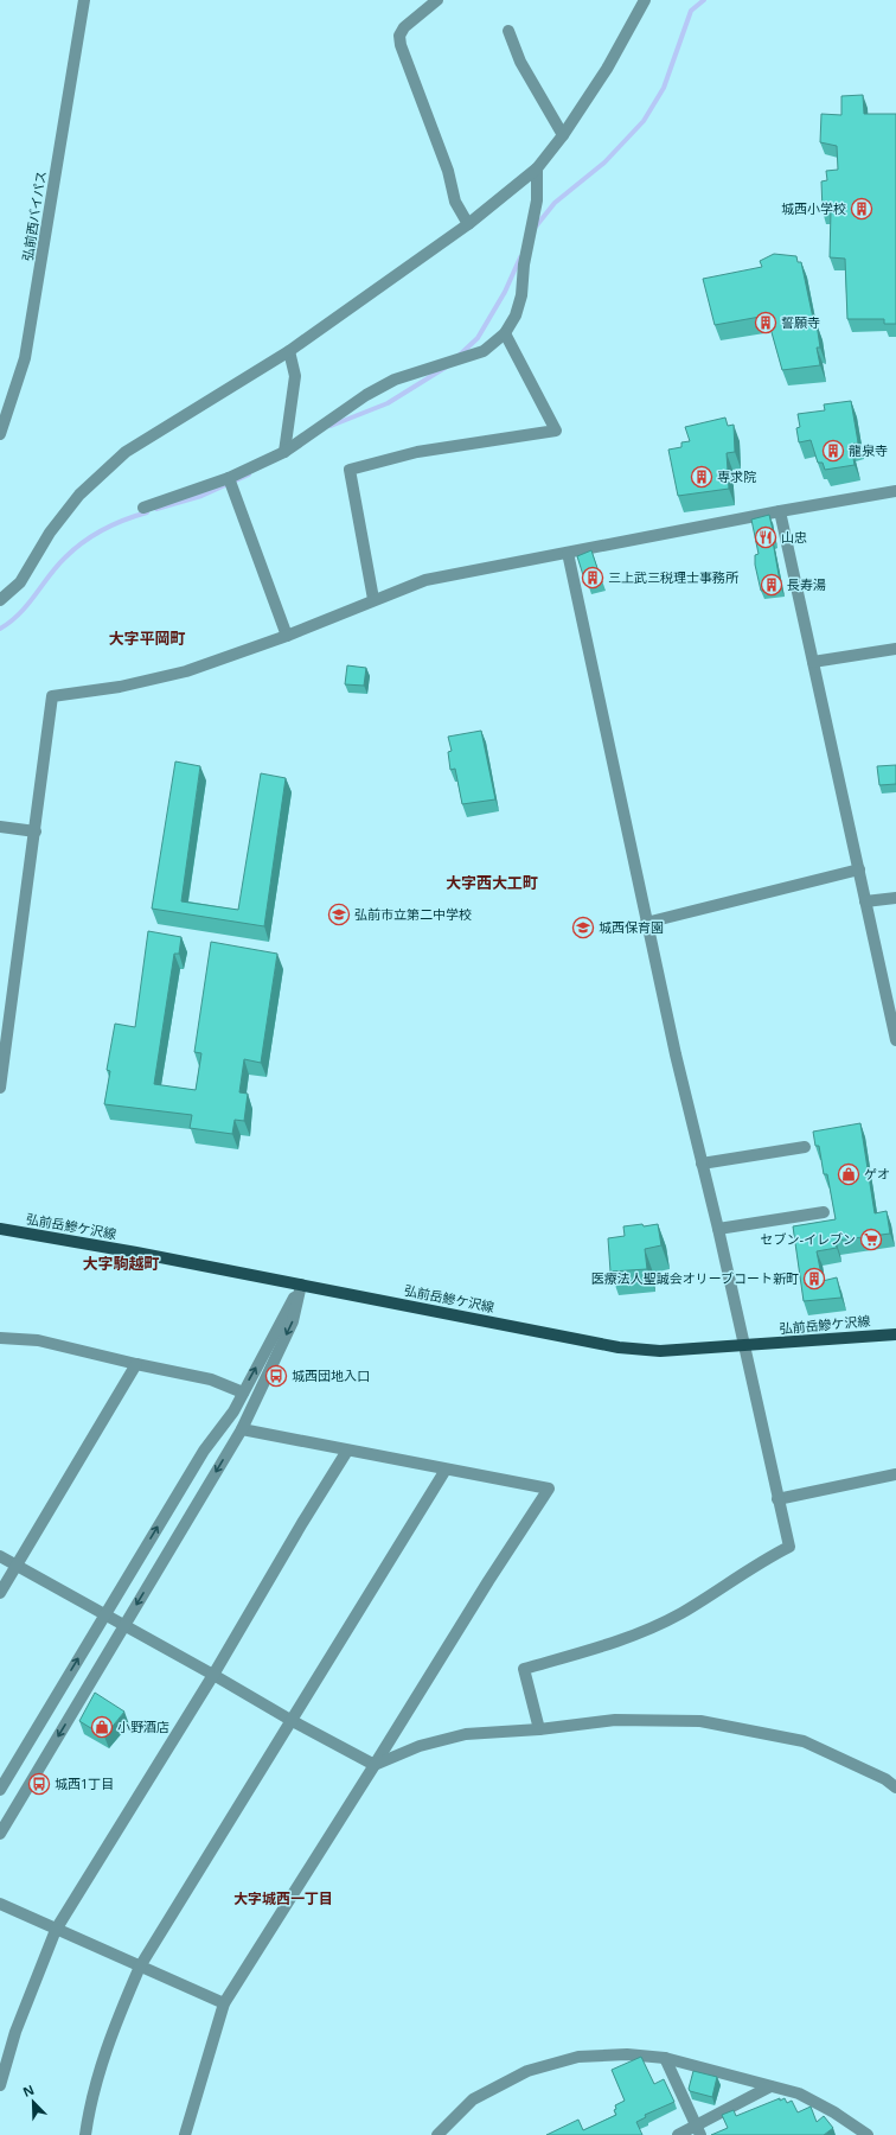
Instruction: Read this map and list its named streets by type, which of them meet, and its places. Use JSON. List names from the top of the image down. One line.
{"streets":{"main road":["弘前岳鰺ケ沢線"],"street":["弘前西バイパス"]},"districts":["大字平岡町","大字西大工町","大字駒越町","大字城西一丁目"],"places":{"building":["城西小学校","誓願寺","龍泉寺","専求院","三上武三税理士事務所","長寿湯","医療法人聖誠会オリーブコート新町"],"restaurant":["山忠"],"school or university":["弘前市立第二中学校","城西保育園"],"shop":["ゲオ","小野酒店"],"supermarket":["セブン-イレブン"],"bus stop":["城西団地入口","城西1丁目"]},"north":"top left"}
